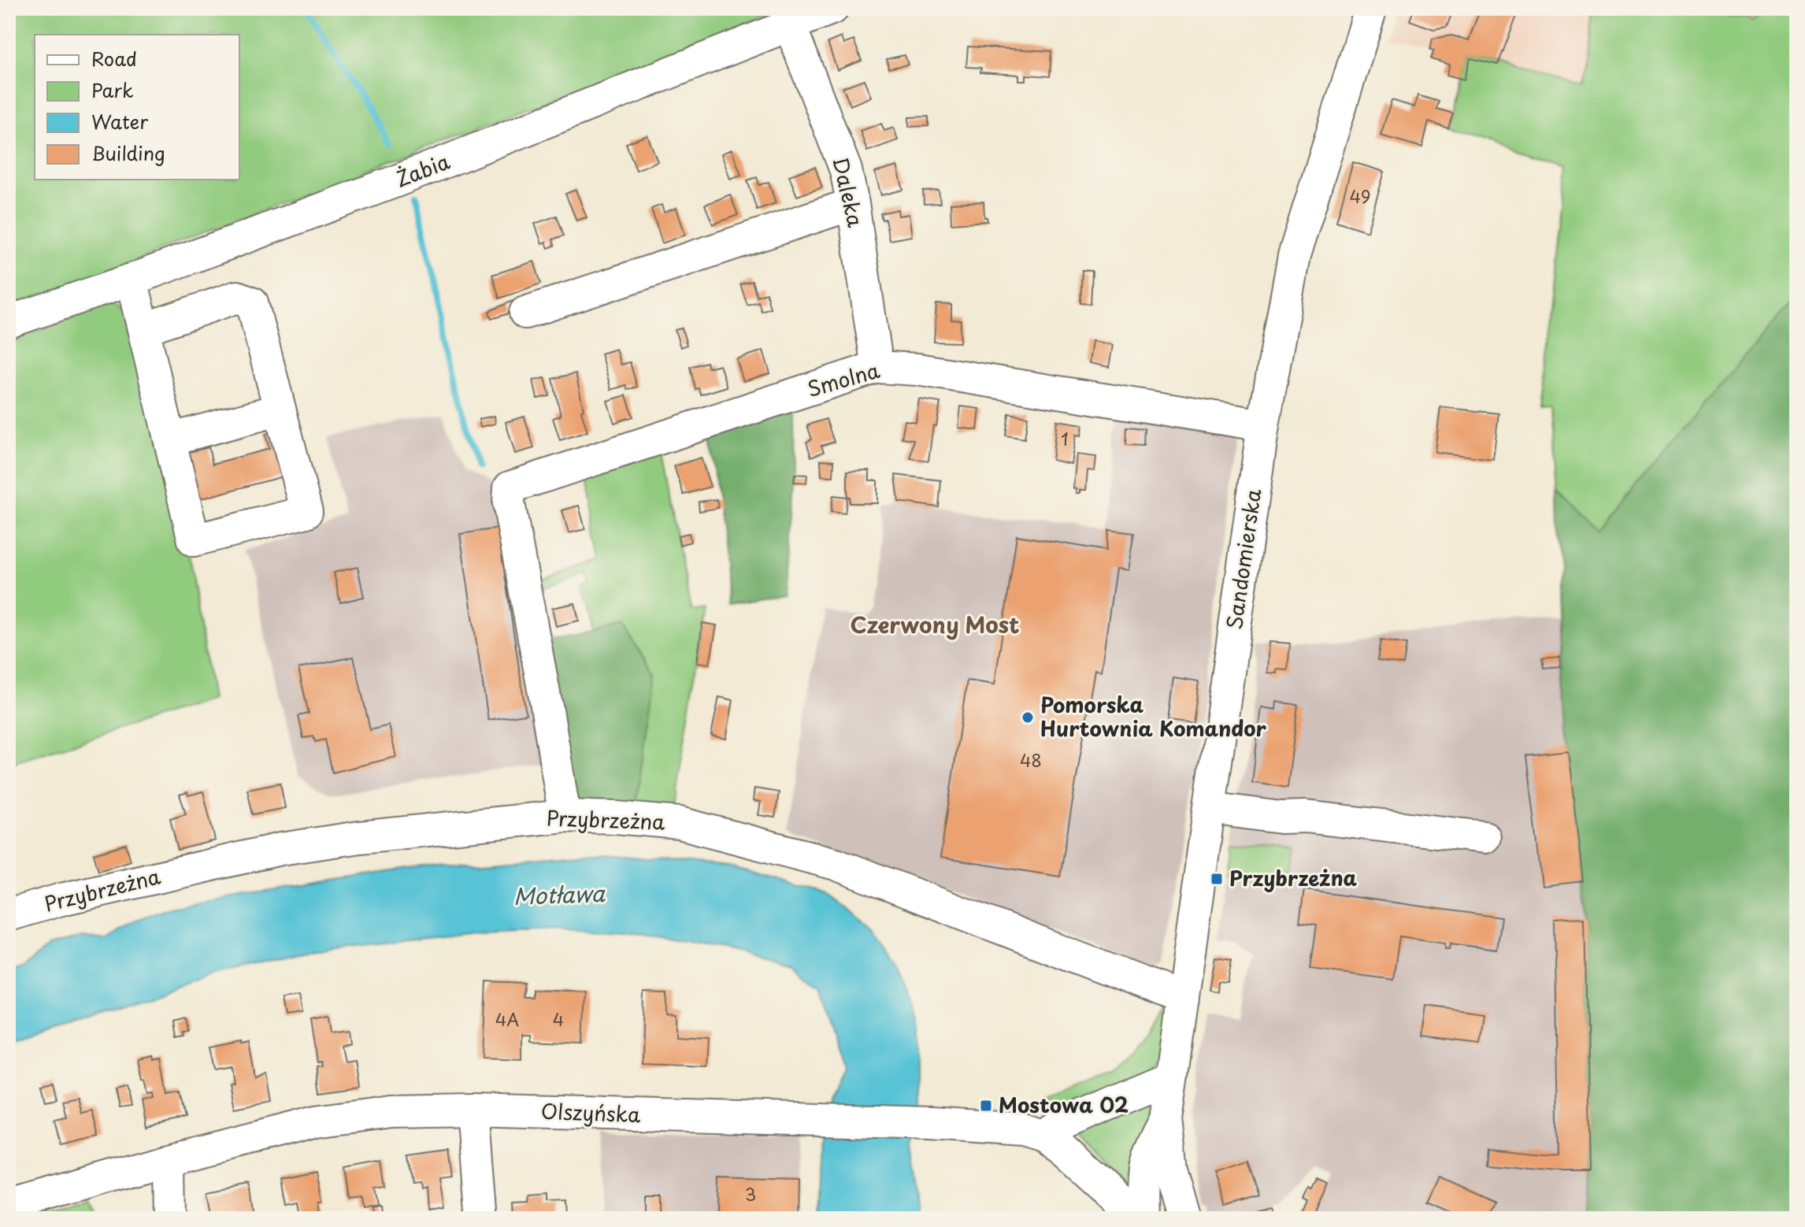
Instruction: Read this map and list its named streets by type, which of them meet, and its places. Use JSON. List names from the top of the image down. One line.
{"streets":{"street":["Żabia","Daleka","Smolna","Sandomierska","Przybrzeżna","Olszyńska"]},"crossings":[["Żabia","Daleka"],["Daleka","Smolna"],["Smolna","Sandomierska"],["Smolna","Przybrzeżna"],["Sandomierska","Przybrzeżna"]],"districts":["Czerwony Most"],"water":["Motława"],"places":{"other":["Pomorska Hurtownia Komandor"],"transit":["Przybrzeżna","Mostowa 02"]},"house_numbers":["49","1","48","4A","4","3"],"legend":["Road","Park","Water","Building"]}
